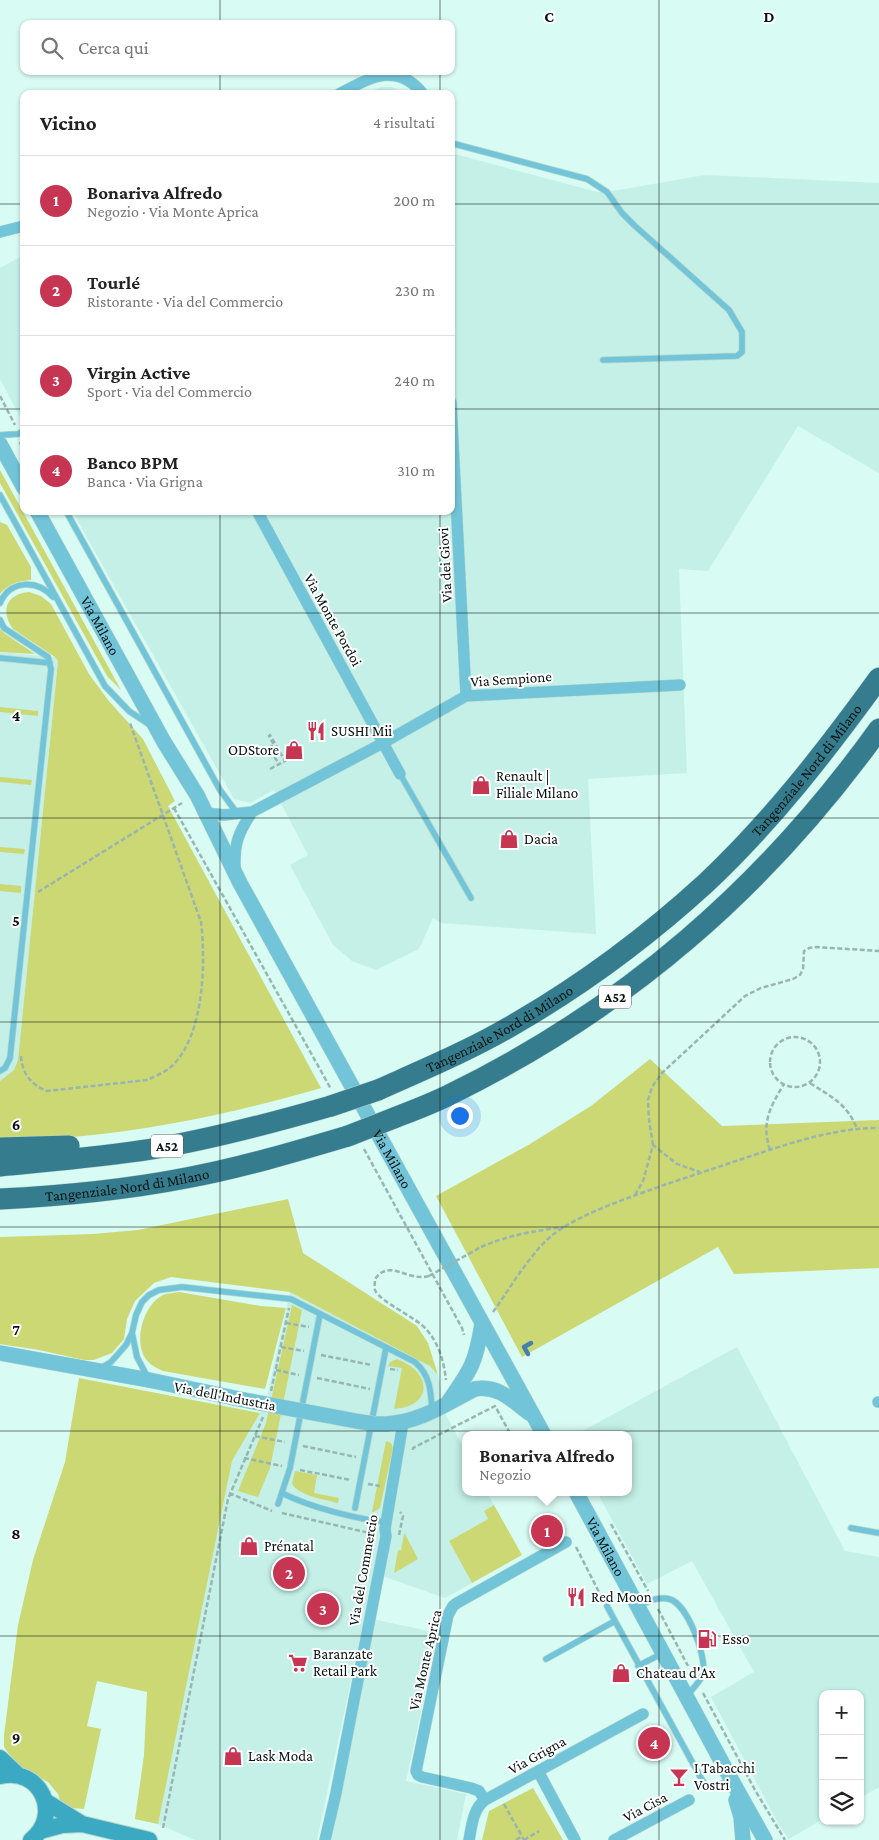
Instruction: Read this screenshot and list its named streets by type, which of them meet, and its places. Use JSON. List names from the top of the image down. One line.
{"streets":{"highway":["Tangenziale Nord di Milano","A52"],"street":["Via dei Giovi","Via Monte Pordoi","Via Milano","Via Sempione","Via dell'Industria","Via del Commercio","Via Monte Aprica","Via Grigna","Via Cisa"]},"crossings":[["Via dei Giovi","Via Sempione"],["Via Monte Pordoi","Via Sempione"],["Via Milano","Via Sempione"],["Via Milano","Via dell'Industria"],["Via dell'Industria","Via del Commercio"],["Via Monte Aprica","Via Grigna"]],"places":{"restaurant":["SUSHI Mii","Red Moon"],"shop":["ODStore","Renault | Filiale Milano","Dacia","Prénatal","Chateau d'Ax","Lask Moda"],"fuel station":["Esso"],"supermarket":["Baranzate Retail Park"],"bar":["I Tabacchi Vostri"]},"page":{"search":"Cerca qui","heading":["Vicino","4 risultati"],"list":[{"mark":"1","name":"Bonariva Alfredo","note":"Negozio · Via Monte Aprica","value":"200 m"},{"mark":"2","name":"Tourlé","note":"Ristorante · Via del Commercio","value":"230 m"},{"mark":"3","name":"Virgin Active","note":"Sport · Via del Commercio","value":"240 m"},{"mark":"4","name":"Banco BPM","note":"Banca · Via Grigna","value":"310 m"}],"popup":["Bonariva Alfredo","Negozio"],"pins":["1","2","3","4"],"map_buttons":["+","−"]},"grid":{"columns":["C","D"],"rows":["4","5","6","7","8","9"]}}
